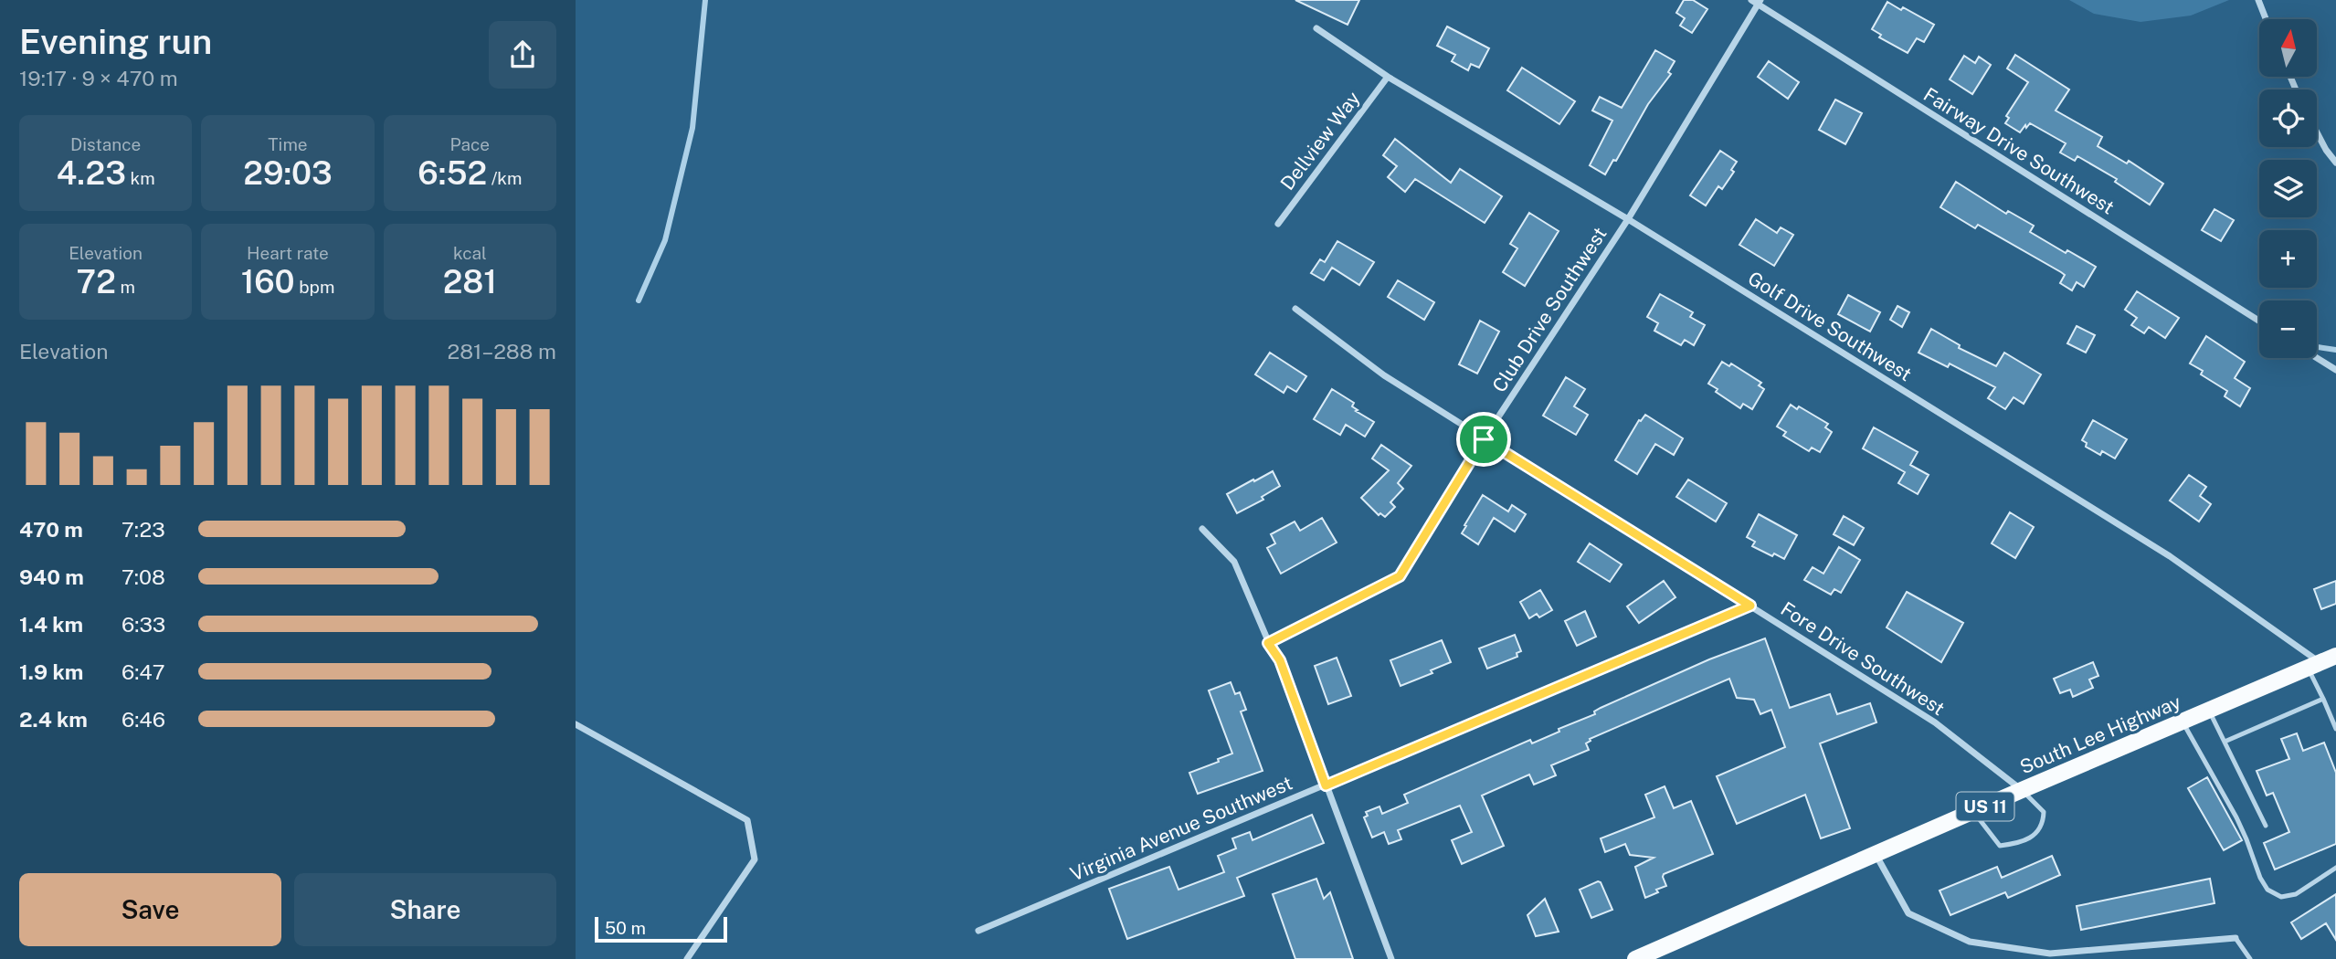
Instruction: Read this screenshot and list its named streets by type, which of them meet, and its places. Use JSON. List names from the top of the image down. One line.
{"streets":{"main road":["South Lee Highway","US 11"],"street":["Dellview Way","Fairway Drive Southwest","Club Drive Southwest","Golf Drive Southwest","Fore Drive Southwest","Virginia Avenue Southwest"]},"crossings":[["Dellview Way","Golf Drive Southwest"],["Fairway Drive Southwest","Club Drive Southwest"],["Club Drive Southwest","Golf Drive Southwest"],["Club Drive Southwest","Fore Drive Southwest"],["Golf Drive Southwest","South Lee Highway"],["Fore Drive Southwest","South Lee Highway"],["Fore Drive Southwest","Virginia Avenue Southwest"]],"scale_bar":"50 m","north":"top","page":{"heading":["Evening run","19:17 · 9 × 470 m"],"map_buttons":["+","−"],"stats":[["Distance","4.23 km"],["Time","29:03"],["Pace","6:52 /km"],["Elevation","72 m"],["Heart rate","160 bpm"],["kcal","281"]],"chart":["Elevation","281–288 m"],"list":[{"name":"470 m","note":"7:23"},{"name":"940 m","note":"7:08"},{"name":"1.4 km","note":"6:33"},{"name":"1.9 km","note":"6:47"},{"name":"2.4 km","note":"6:46"}],"buttons":["Save","Share"],"scale":"50 m"}}
